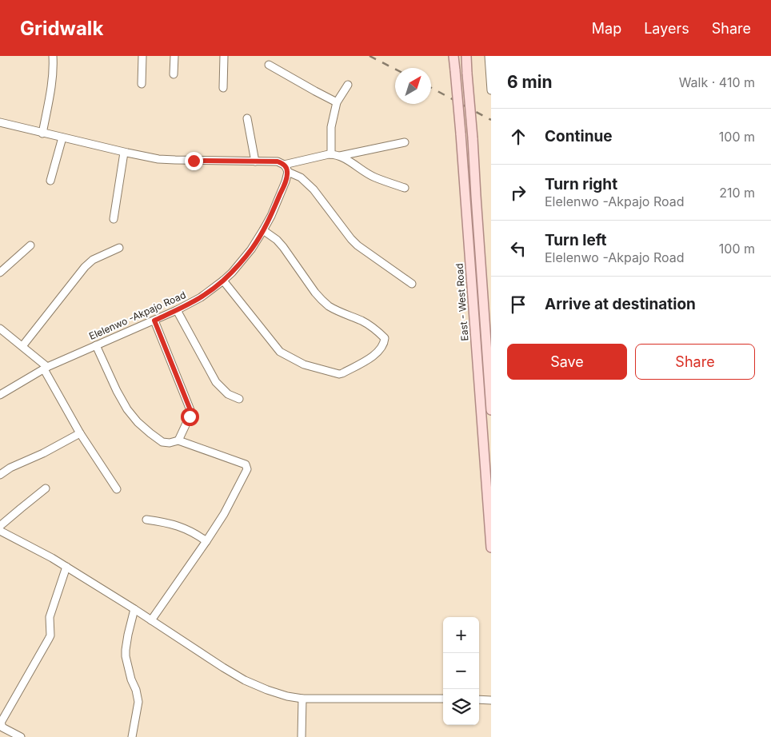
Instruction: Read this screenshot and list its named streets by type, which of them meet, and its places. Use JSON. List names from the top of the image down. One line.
{"streets":{"main road":["East - West Road"],"street":["Elelenwo -Akpajo Road"]},"north":"top right","page":{"header":"Gridwalk","nav":["Map","Layers","Share"],"heading":["6 min","Walk · 410 m"],"list":[["Continue","100 m"],["Turn right","Elelenwo -Akpajo Road","210 m"],["Turn left","Elelenwo -Akpajo Road","100 m"],"Arrive at destination"],"buttons":["Save","Share"],"map_buttons":["+","−"]}}
